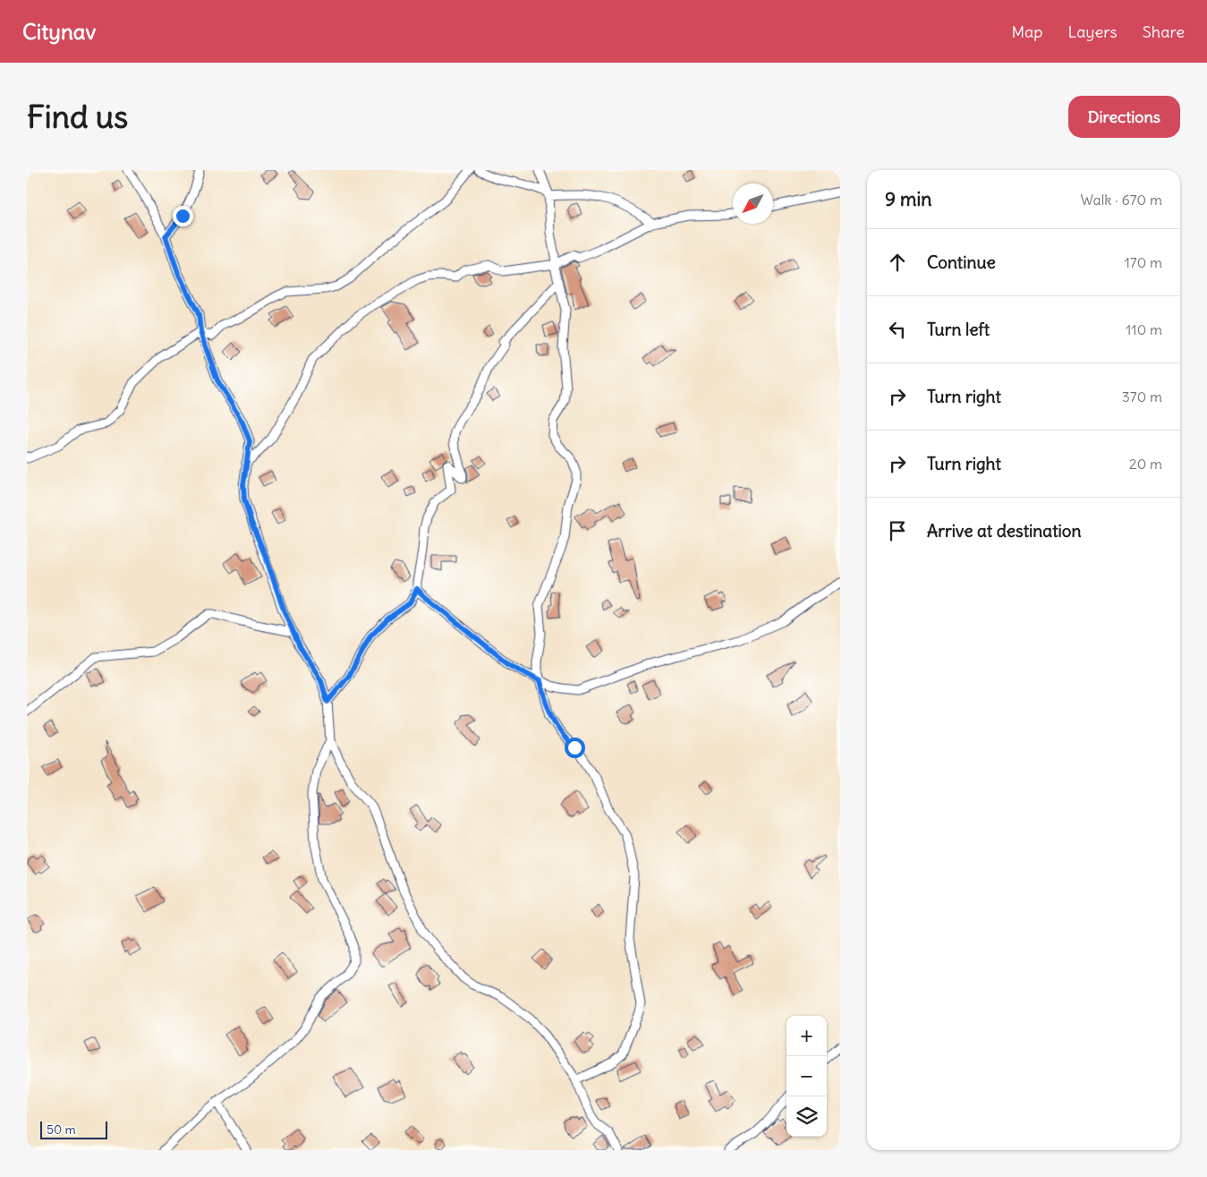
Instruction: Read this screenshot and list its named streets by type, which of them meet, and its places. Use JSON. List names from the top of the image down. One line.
{"scale_bar":"50 m","north":"bottom left","page":{"header":"Citynav","nav":["Map","Layers","Share"],"buttons":"Directions","title":"Find us","heading":["9 min","Walk · 670 m"],"list":[["Continue","170 m"],["Turn left","110 m"],["Turn right","370 m"],["Turn right","20 m"],"Arrive at destination"],"map_buttons":["+","−"],"scale":"50 m"}}
